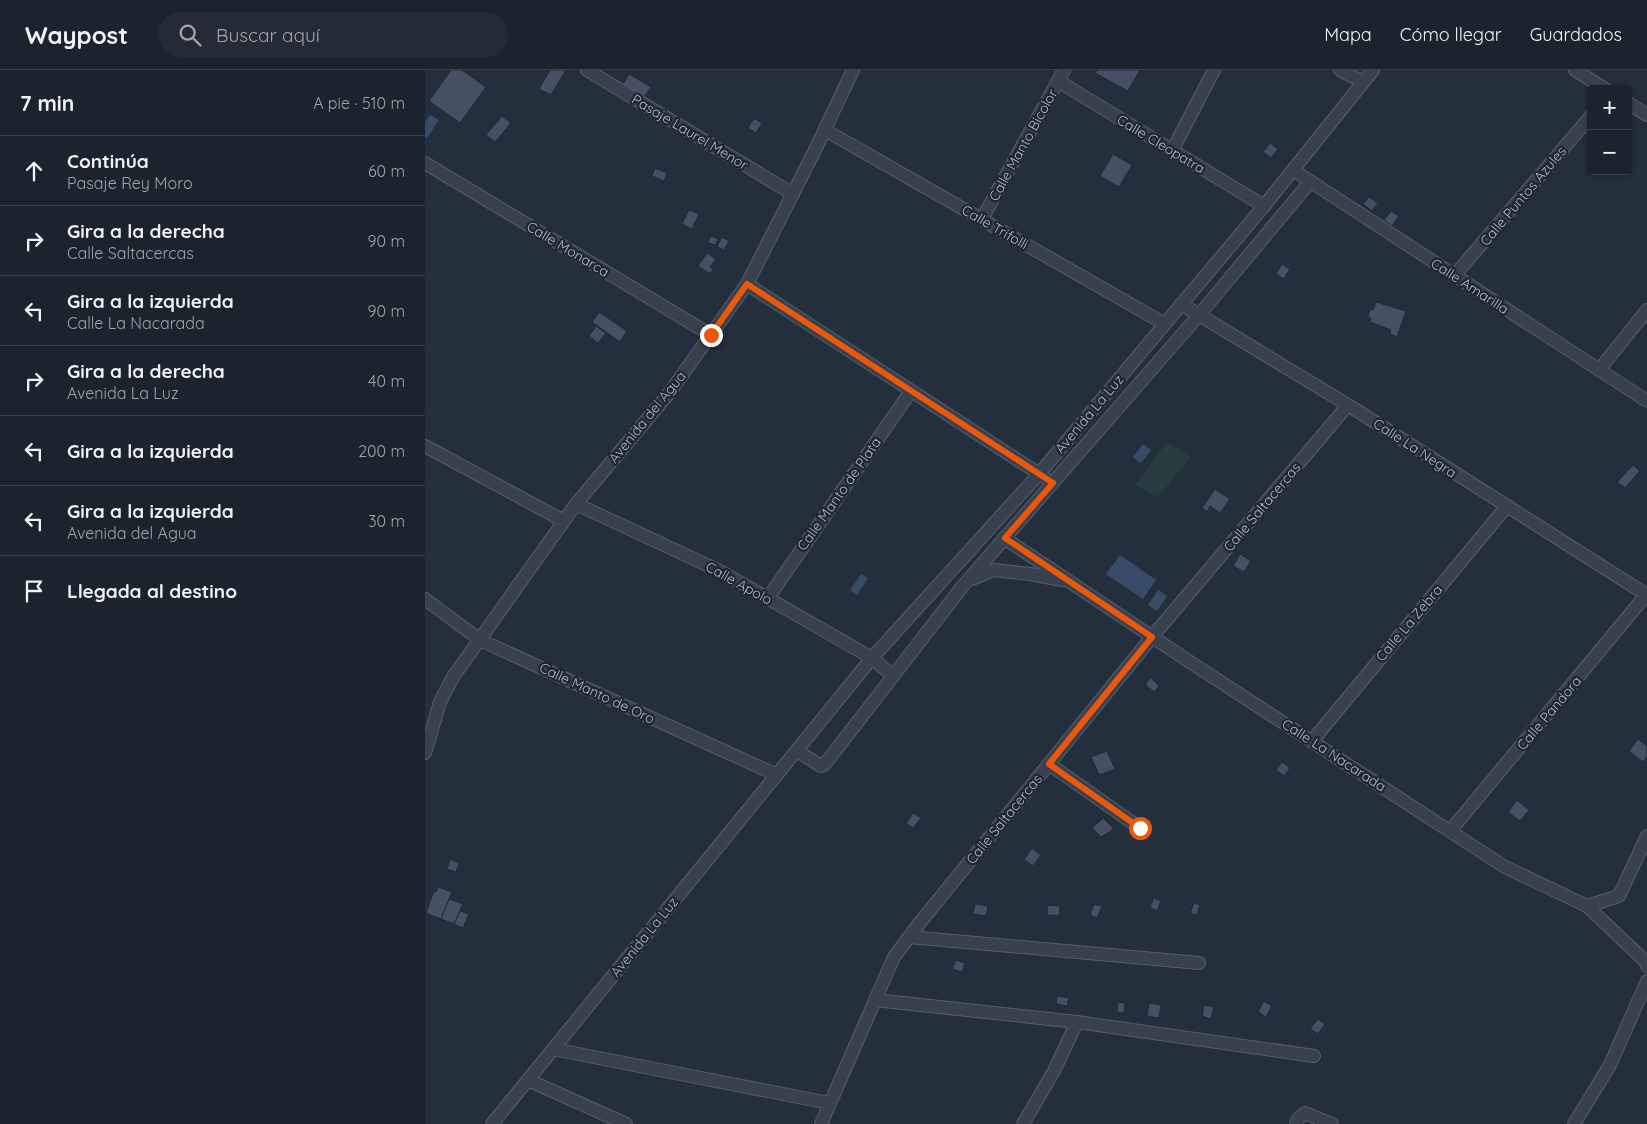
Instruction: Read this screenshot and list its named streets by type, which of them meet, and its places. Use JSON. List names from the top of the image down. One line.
{"streets":{"street":["Pasaje Laurel Menor","Calle Cleopatra","Calle Manto Bicolor","Calle Puntos Azules","Calle Trifolli","Calle Monarca","Calle Amarilla","Avenida La Luz","Avenida del Agua","Calle La Negra","Calle Manto de Plata","Calle Saltacercas","Calle Apolo","Calle La Zebra","Calle Manto de Oro","Calle Pandora","Calle La Nacarada"]},"crossings":[["Pasaje Laurel Menor","Avenida del Agua"],["Calle Cleopatra","Calle Manto Bicolor"],["Calle Cleopatra","Avenida La Luz"],["Calle Manto Bicolor","Calle Trifolli"],["Calle Puntos Azules","Calle Amarilla"],["Calle Trifolli","Avenida La Luz"],["Calle Trifolli","Avenida del Agua"],["Calle Monarca","Avenida del Agua"],["Calle Amarilla","Avenida La Luz"],["Avenida La Luz","Calle La Negra"],["Avenida La Luz","Calle Apolo"],["Avenida La Luz","Calle Manto de Oro"],["Avenida La Luz","Calle La Nacarada"],["Avenida del Agua","Calle Apolo"],["Avenida del Agua","Calle Manto de Oro"],["Calle La Negra","Calle Saltacercas"],["Calle La Negra","Calle La Zebra"],["Calle La Negra","Calle Pandora"],["Calle Manto de Plata","Calle Apolo"],["Calle Saltacercas","Calle La Nacarada"],["Calle La Zebra","Calle La Nacarada"],["Calle Pandora","Calle La Nacarada"]],"page":{"header":"Waypost","search":"Buscar aquí","nav":["Mapa","Cómo llegar","Guardados"],"heading":["7 min","A pie · 510 m"],"map_buttons":["+","−"],"list":[["Continúa","Pasaje Rey Moro","60 m"],["Gira a la derecha","Calle Saltacercas","90 m"],["Gira a la izquierda","Calle La Nacarada","90 m"],["Gira a la derecha","Avenida La Luz","40 m"],["Gira a la izquierda","200 m"],["Gira a la izquierda","Avenida del Agua","30 m"],"Llegada al destino"]}}
